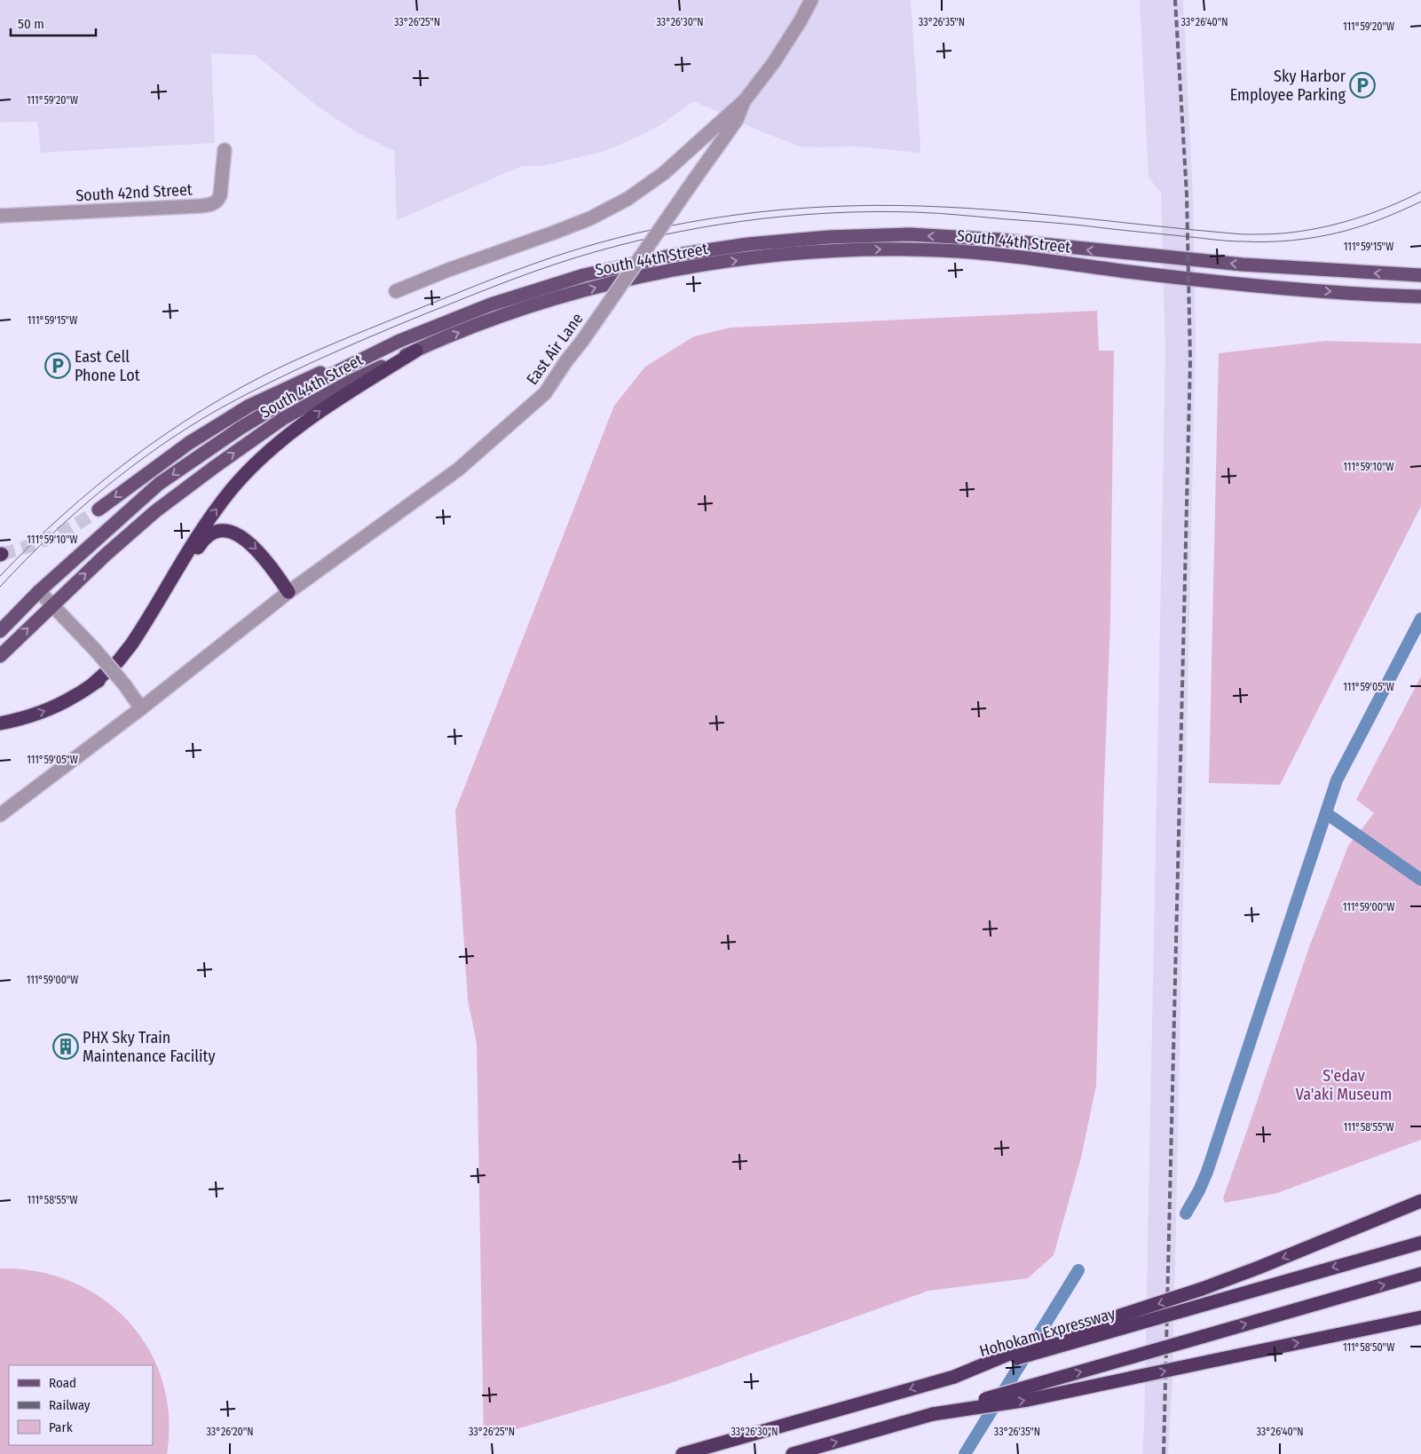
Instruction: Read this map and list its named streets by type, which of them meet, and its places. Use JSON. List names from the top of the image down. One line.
{"streets":{"highway":["Hohokam Expressway"],"main road":["South 44th Street"],"street":["South 42nd Street","East Air Lane"]},"parks":["S'edav Va'aki Museum"],"places":{"parking":["Sky Harbor Employee Parking","East Cell Phone Lot"],"building":["PHX Sky Train Maintenance Facility"]},"legend":["Road","Railway","Park"],"scale_bar":"50 m","coordinates":["33°26'25\"N","33°26'30\"N","33°26'35\"N","33°26'40\"N","111°59'20\"W","111°59'15\"W","111°59'10\"W","111°59'05\"W","111°59'00\"W","111°58'55\"W","111°58'50\"W","33°26'20\"N"]}
